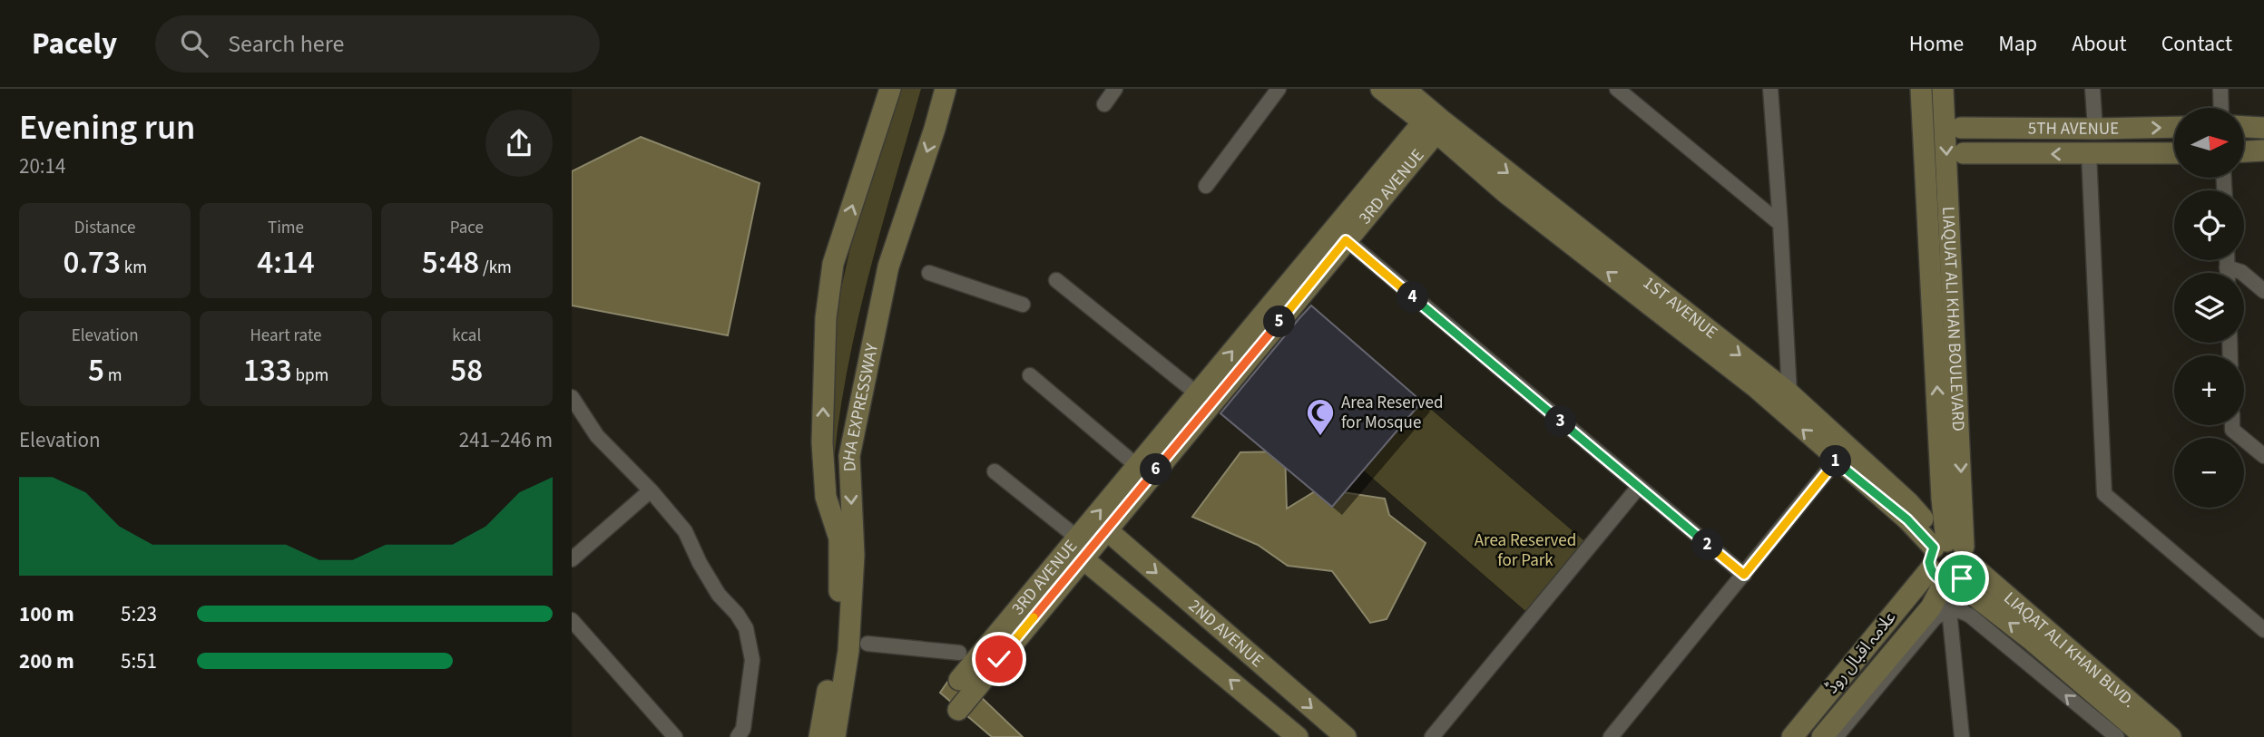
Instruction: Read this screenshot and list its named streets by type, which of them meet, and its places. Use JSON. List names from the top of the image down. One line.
{"streets":{"main road":["5TH AVENUE","3RD AVENUE","1ST AVENUE","LIAQUAT ALI KHAN BOULEVARD","DHA EXPRESSWAY","2ND AVENUE","LIAQAT ALI KHAN BLVD.","علامہ اقبال روڈ"]},"crossings":[["3RD AVENUE","2ND AVENUE"],["1ST AVENUE","LIAQUAT ALI KHAN BOULEVARD"],["1ST AVENUE","LIAQAT ALI KHAN BLVD."],["LIAQUAT ALI KHAN BOULEVARD","LIAQAT ALI KHAN BLVD."],["LIAQAT ALI KHAN BLVD.","علامہ اقبال روڈ"]],"parks":["Area Reserved for Park"],"places":{"mosque":["Area Reserved for Mosque"]},"north":"right","page":{"header":"Pacely","search":"Search here","nav":["Home","Map","About","Contact"],"heading":["Evening run","20:14"],"map_buttons":["+","−"],"stats":[["Distance","0.73 km"],["Time","4:14"],["Pace","5:48 /km"],["Elevation","5 m"],["Heart rate","133 bpm"],["kcal","58"]],"pins":["4","5","3","1","6","2"],"chart":["Elevation","241–246 m"],"list":[{"name":"100 m","note":"5:23"},{"name":"200 m","note":"5:51"}]}}
